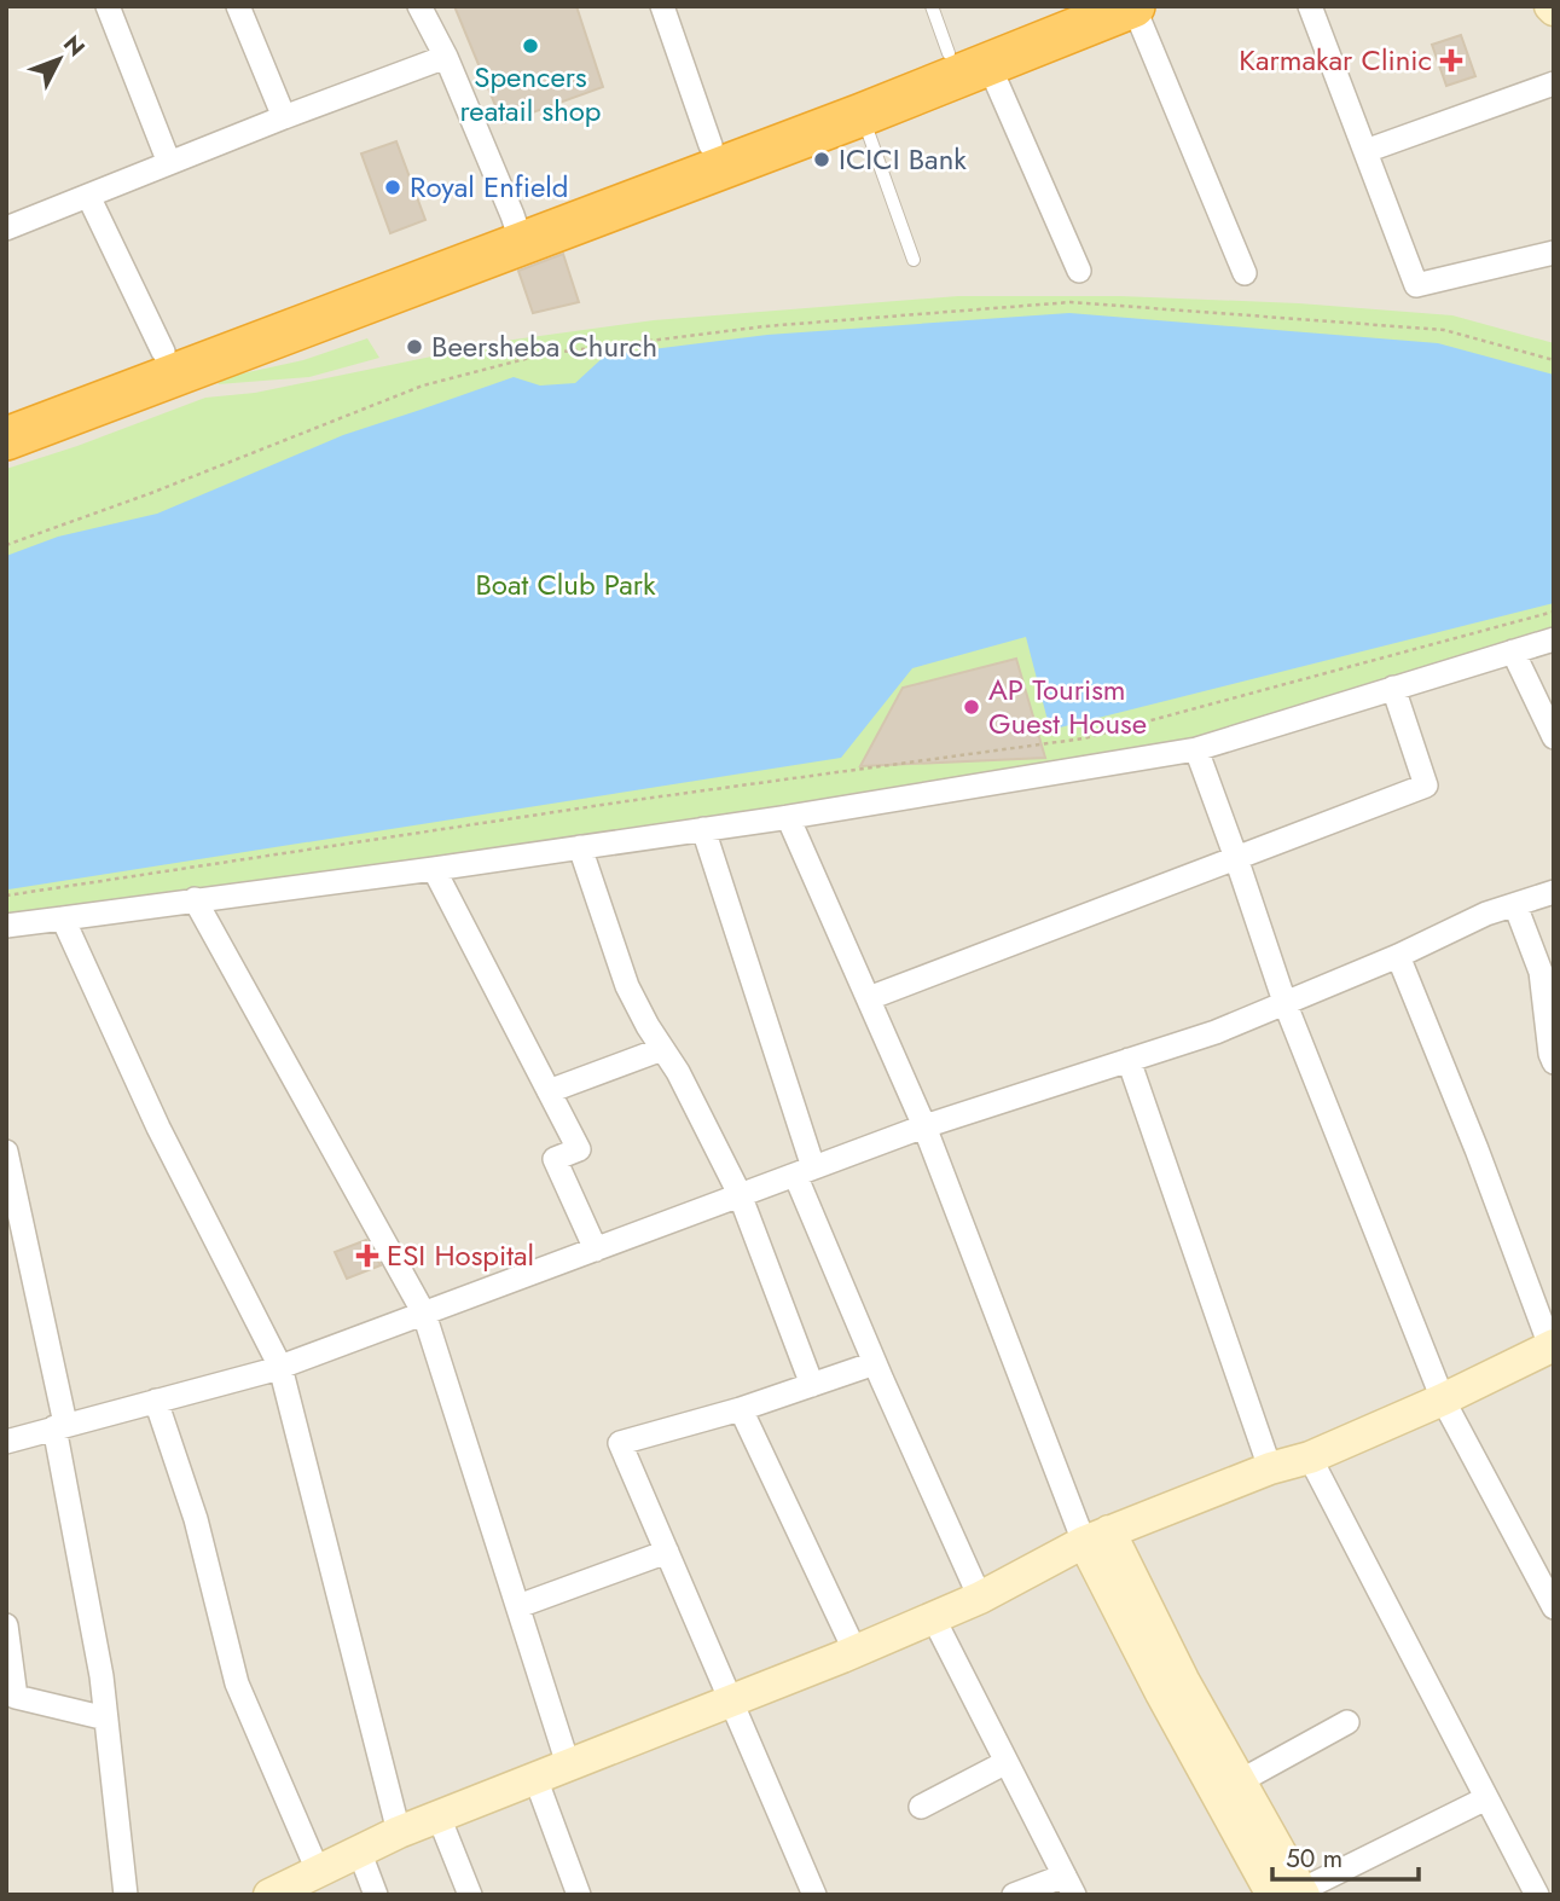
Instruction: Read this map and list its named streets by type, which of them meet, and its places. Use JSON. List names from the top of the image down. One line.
{"parks":["Boat Club Park"],"places":{"other":["Spencers reatail shop","ICICI Bank","Royal Enfield","Beersheba Church","AP Tourism Guest House"],"health":["Karmakar Clinic","ESI Hospital"]},"scale_bar":"50 m","north":"top right"}
